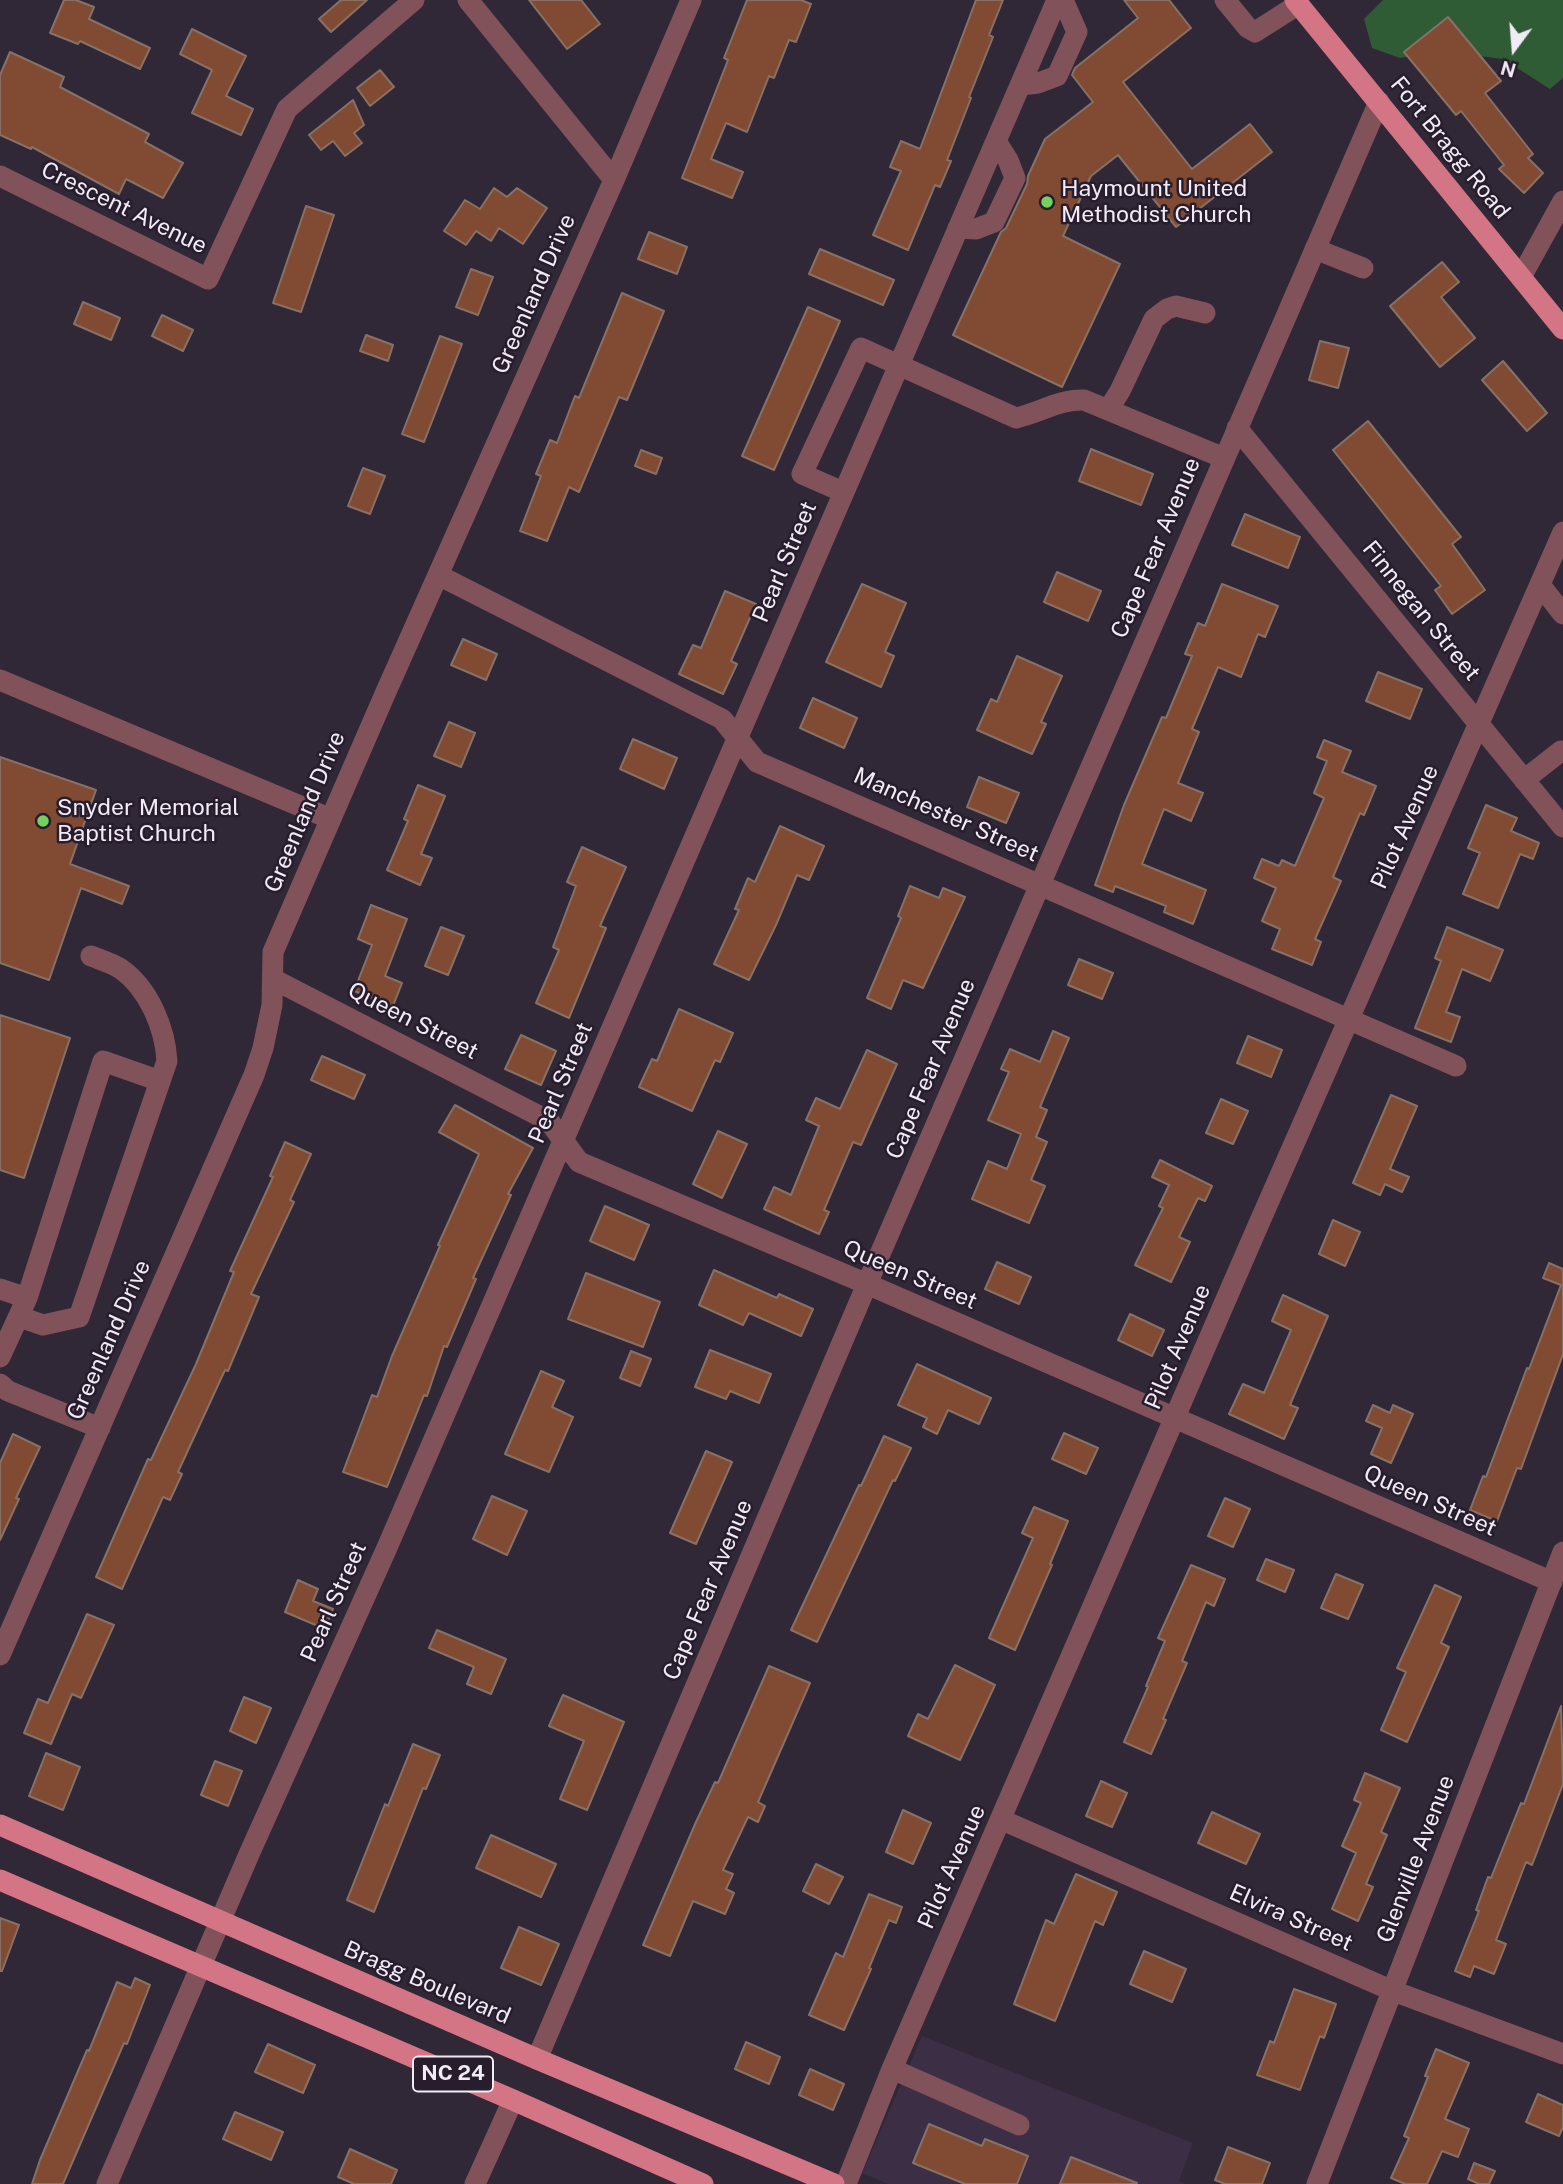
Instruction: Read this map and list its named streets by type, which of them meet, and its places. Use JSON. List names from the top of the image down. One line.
{"streets":{"main road":["Fort Bragg Road","Bragg Boulevard","NC 24"],"street":["Crescent Avenue","Greenland Drive","Cape Fear Avenue","Pearl Street","Finnegan Street","Manchester Street","Pilot Avenue","Queen Street","Glenville Avenue","Elvira Street"]},"crossings":[["Fort Bragg Road","Cape Fear Avenue"],["Greenland Drive","Manchester Street"],["Greenland Drive","Queen Street"],["Cape Fear Avenue","Finnegan Street"],["Cape Fear Avenue","Manchester Street"],["Cape Fear Avenue","Queen Street"],["Cape Fear Avenue","Bragg Boulevard"],["Pearl Street","Manchester Street"],["Pearl Street","Queen Street"],["Pearl Street","Bragg Boulevard"],["Pearl Street","NC 24"],["Finnegan Street","Pilot Avenue"],["Manchester Street","Pilot Avenue"],["Pilot Avenue","Queen Street"],["Pilot Avenue","Elvira Street"],["Queen Street","Glenville Avenue"],["Glenville Avenue","Elvira Street"]],"places":["Haymount United Methodist Church","Snyder Memorial Baptist Church"],"north":"bottom"}
